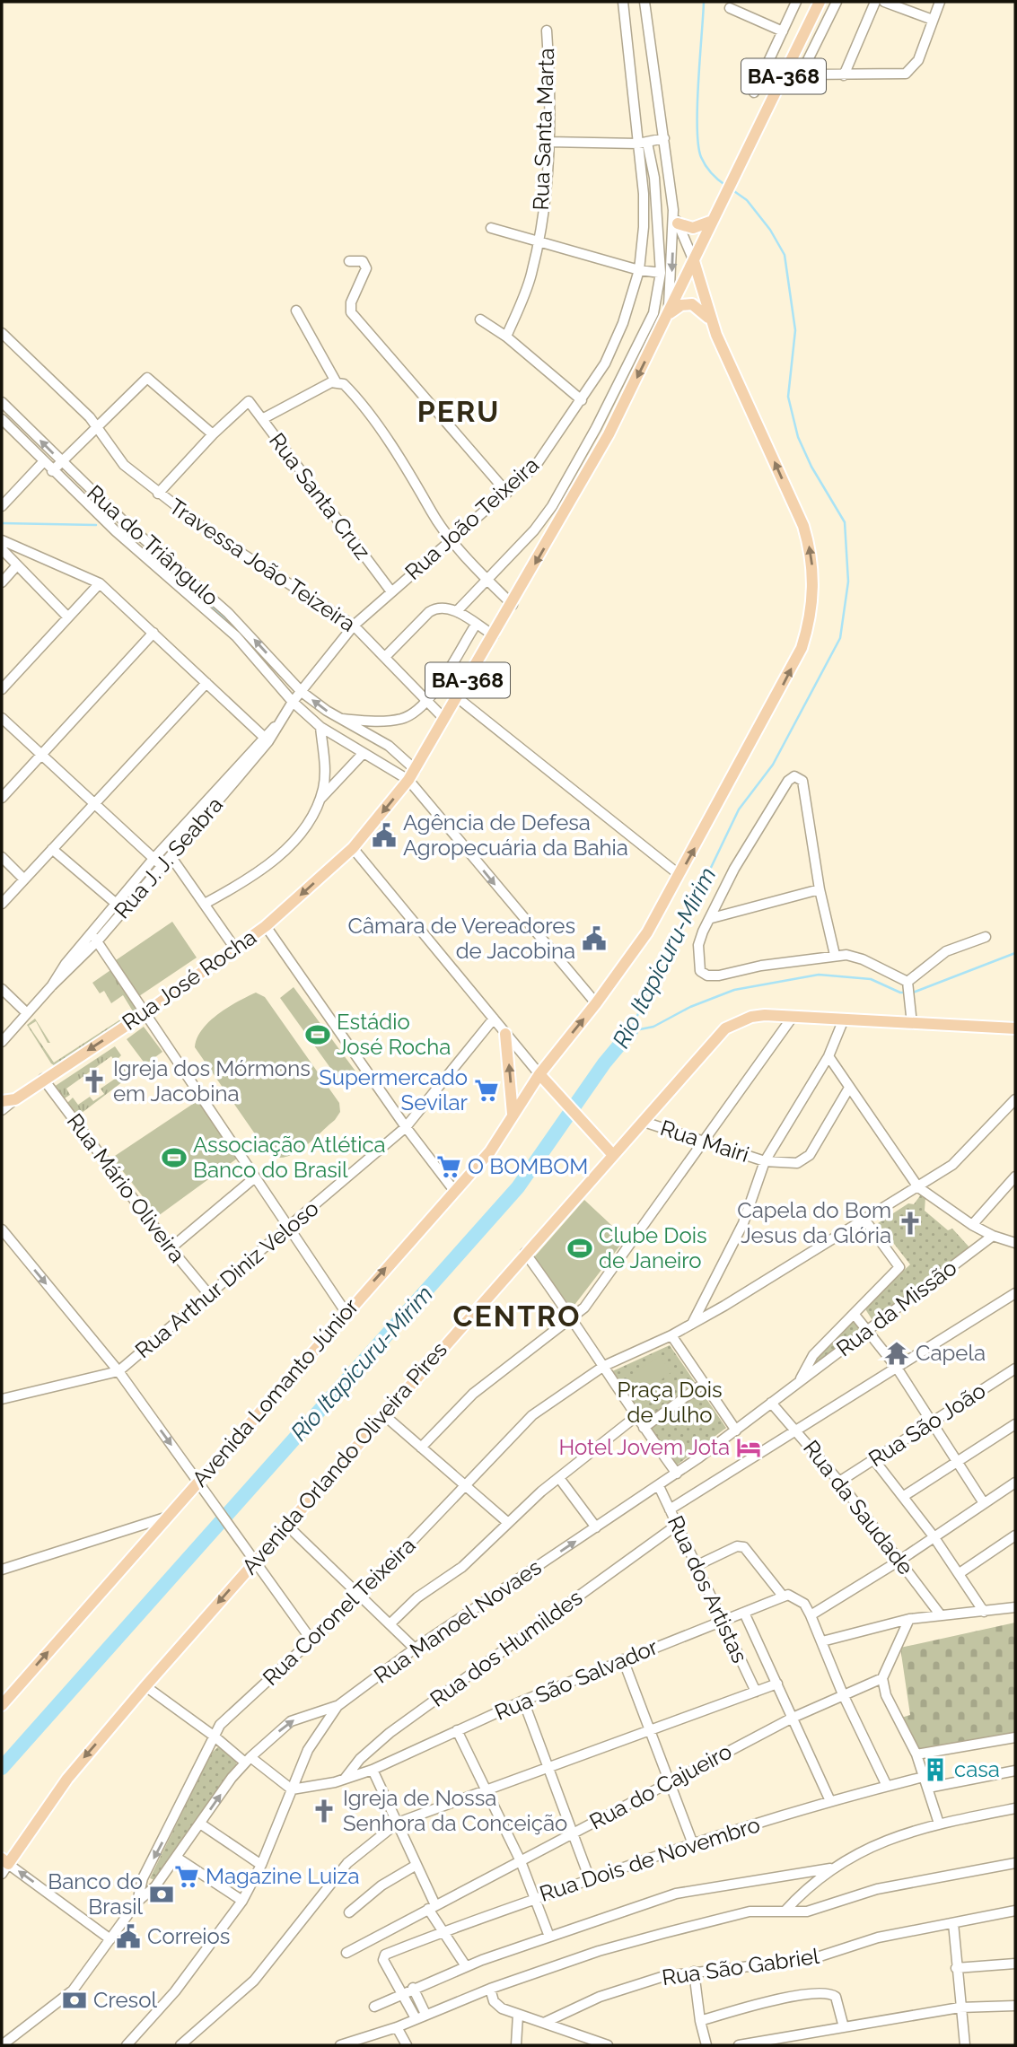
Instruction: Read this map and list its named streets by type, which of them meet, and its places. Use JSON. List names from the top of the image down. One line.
{"streets":{"main road":["BA-368","Rua José Rocha","Avenida Lomanto Júnior","Avenida Orlando Oliveira Pires"],"street":["Rua Santa Marta","Rua Santa Cruz","Rua João Teixeira","Rua do Triângulo","Travessa João Teizeira","Rua J. J. Seabra","Rua Mairi","Rua Mário Oliveira","Rua Arthur Diniz Veloso","Rua da Missão","Rua São João","Rua da Saudade","Rua dos Artistas","Rua Coronel Teixeira","Rua Manoel Novaes","Rua dos Humildes","Rua São Salvador","Rua do Cajueiro","Rua Dois de Novembro","Rua São Gabriel"]},"crossings":[["BA-368","Rua do Triângulo"],["BA-368","Travessa João Teizeira"],["BA-368","Rua José Rocha"],["BA-368","Avenida Lomanto Júnior"],["Rua Santa Cruz","Rua João Teixeira"],["Rua João Teixeira","Rua do Triângulo"],["Rua João Teixeira","Travessa João Teizeira"],["Rua João Teixeira","Rua J. J. Seabra"],["Rua do Triângulo","Rua J. J. Seabra"],["Rua José Rocha","Rua Mário Oliveira"],["Rua Mairi","Avenida Orlando Oliveira Pires"],["Rua Mário Oliveira","Rua Arthur Diniz Veloso"],["Rua da Missão","Rua da Saudade"],["Rua São João","Rua da Saudade"],["Rua dos Artistas","Rua Manoel Novaes"],["Rua dos Artistas","Rua dos Humildes"],["Rua dos Artistas","Rua São Salvador"],["Rua Manoel Novaes","Rua São Salvador"],["Rua dos Humildes","Rua São Salvador"]],"one_way":["Rua José Rocha","Avenida Lomanto Júnior"],"districts":["PERU","CENTRO"],"water":["Rio Itapicuru-Mirim"],"parks":["Praça Dois de Julho"],"places":{"public building":["Agência de Defesa Agropecuária da Bahia","Câmara de Vereadores de Jacobina","Correios"],"sports":["Estádio José Rocha","Associação Atlética Banco do Brasil","Clube Dois de Janeiro"],"church":["Igreja dos Mórmons em Jacobina","Capela do Bom Jesus da Glória","Igreja de Nossa Senhora da Conceição"],"supermarket":["Supermercado Sevilar","O BOMBOM","Magazine Luiza"],"temple":["Capela"],"hotel":["Hotel Jovem Jota"],"building":["casa"],"bank":["Banco do Brasil","Cresol"]}}
